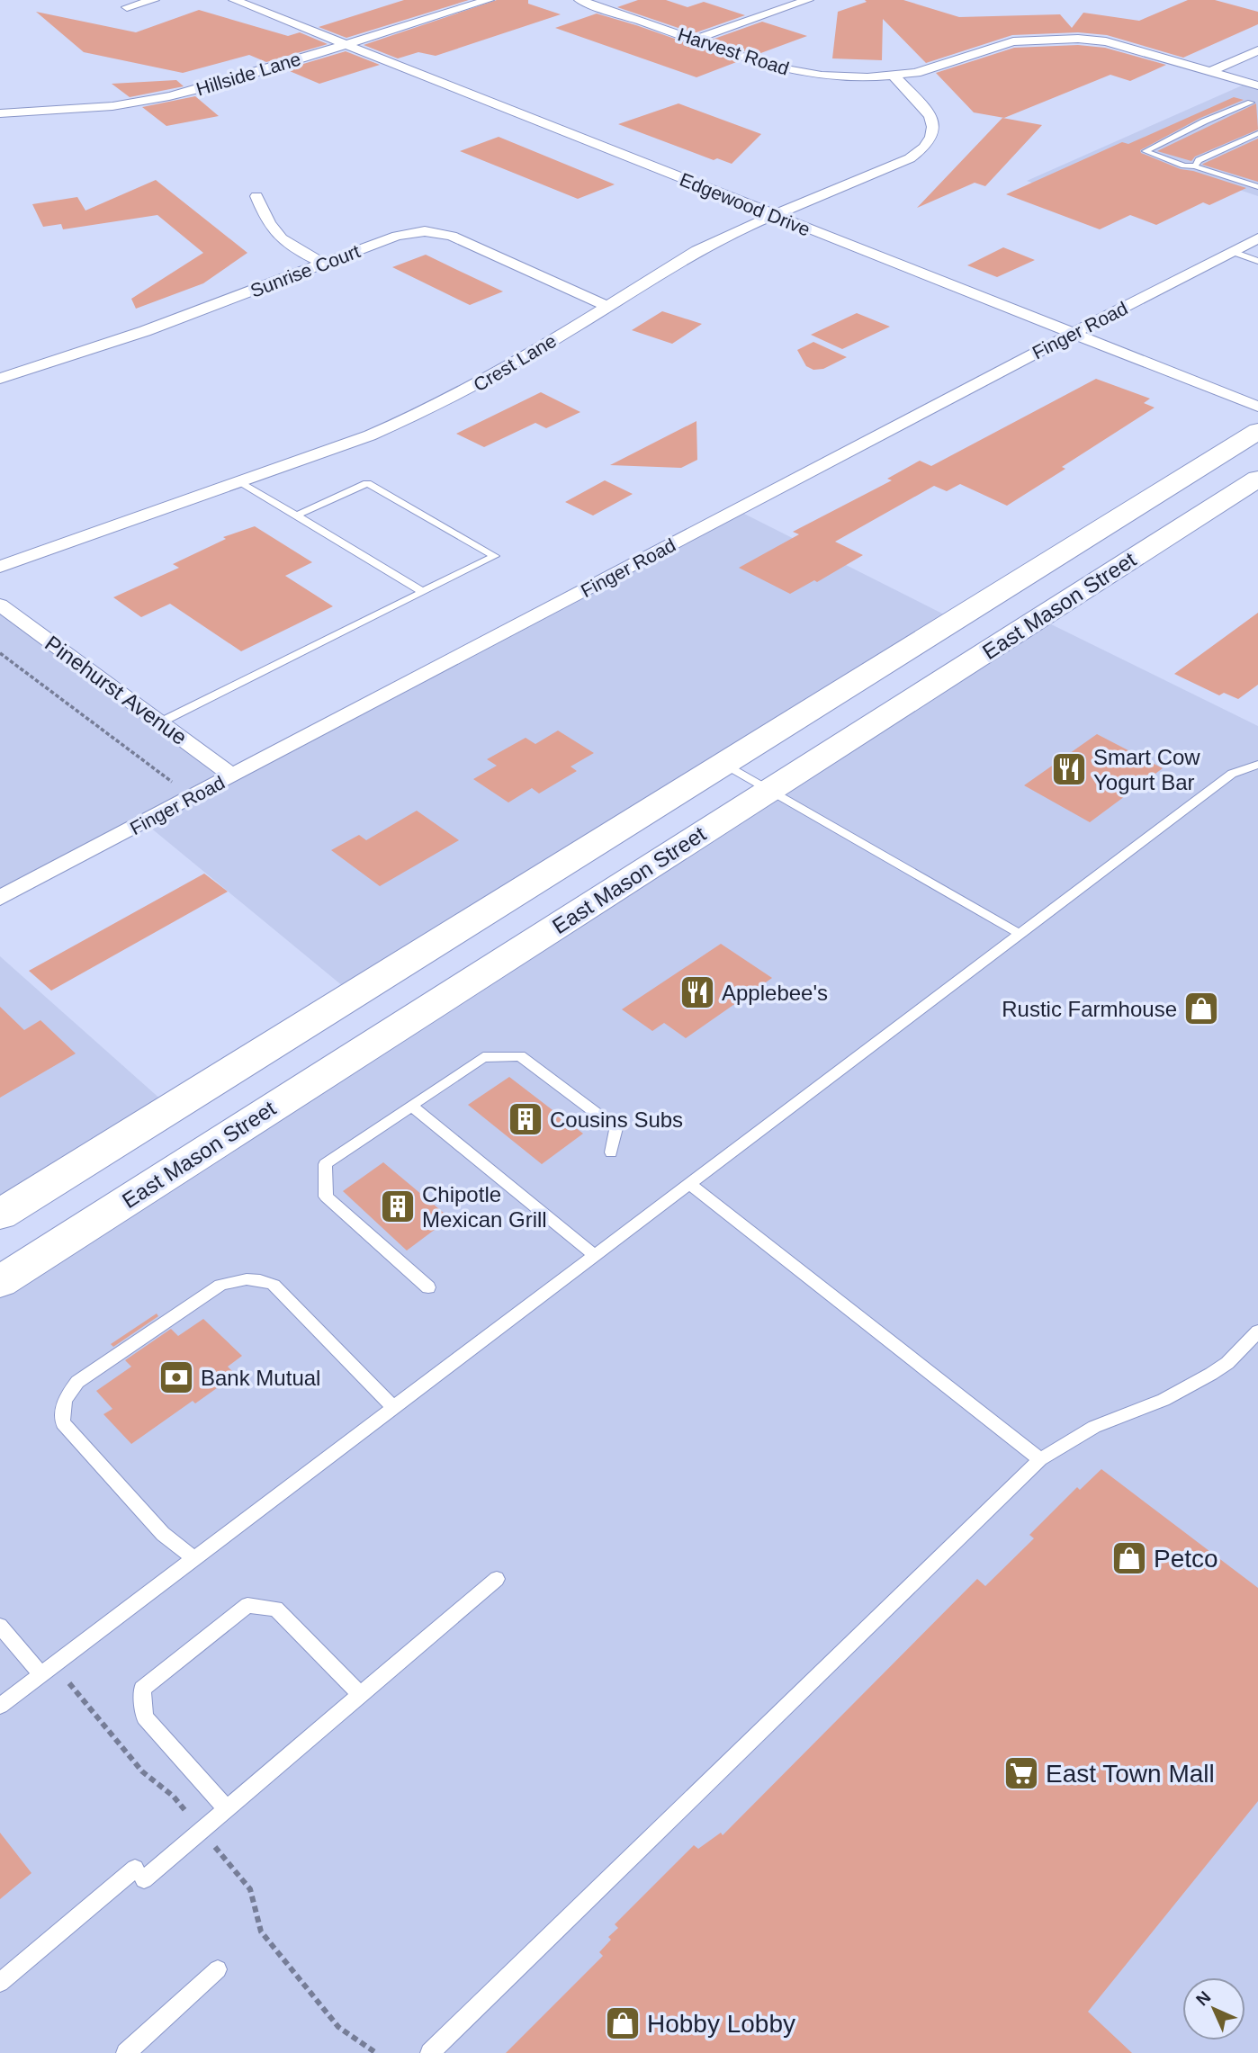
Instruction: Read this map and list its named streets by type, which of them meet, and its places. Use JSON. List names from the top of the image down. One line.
{"streets":{"main road":["East Mason Street"],"street":["Harvest Road","Hillside Lane","Edgewood Drive","Sunrise Court","Finger Road","Crest Lane","Pinehurst Avenue"]},"crossings":[["Harvest Road","Crest Lane"],["Hillside Lane","Edgewood Drive"],["Edgewood Drive","Finger Road"],["Edgewood Drive","Crest Lane"],["Sunrise Court","Crest Lane"],["Finger Road","Pinehurst Avenue"]],"places":{"restaurant":["Smart Cow Yogurt Bar","Applebee's"],"shop":["Rustic Farmhouse","Petco","Hobby Lobby"],"building":["Cousins Subs","Chipotle Mexican Grill"],"bank":["Bank Mutual"],"supermarket":["East Town Mall"]},"north":"top left"}
